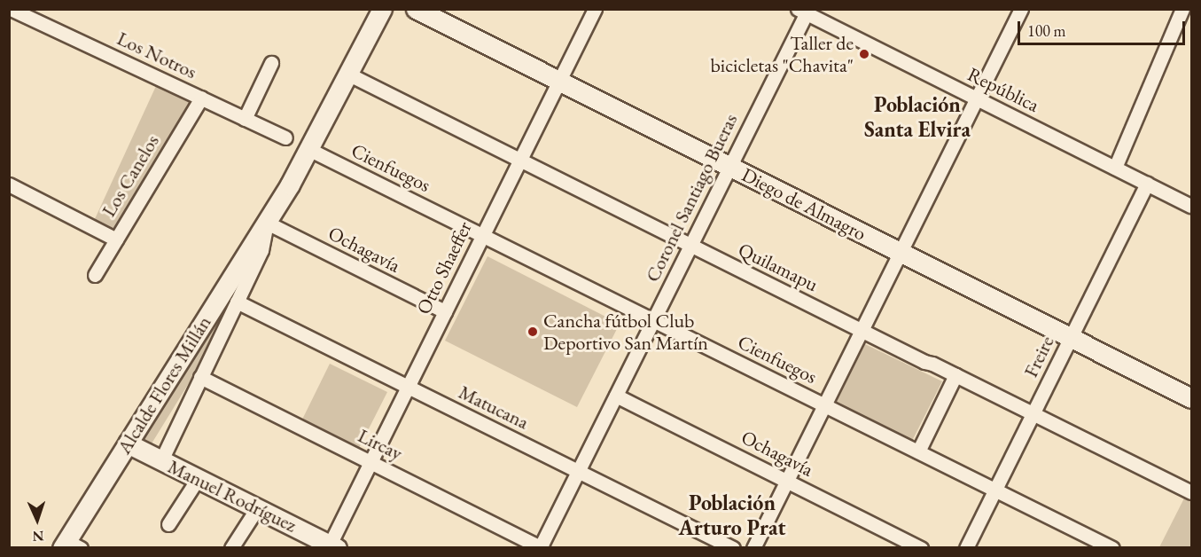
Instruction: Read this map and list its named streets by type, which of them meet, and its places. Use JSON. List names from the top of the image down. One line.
{"streets":{"street":["Los Notros","República","Cienfuegos","Los Canelos","Coronel Santiago Bueras","Diego de Almagro","Ochagavía","Quilamapu","Otto Shaeffer","Freire","Alcalde Flores Millán","Matucana","Lircay","Manuel Rodríguez"]},"crossings":[["Los Notros","Los Canelos"],["República","Coronel Santiago Bueras"],["República","Freire"],["Cienfuegos","Coronel Santiago Bueras"],["Cienfuegos","Otto Shaeffer"],["Cienfuegos","Freire"],["Cienfuegos","Alcalde Flores Millán"],["Coronel Santiago Bueras","Diego de Almagro"],["Coronel Santiago Bueras","Ochagavía"],["Coronel Santiago Bueras","Quilamapu"],["Coronel Santiago Bueras","Matucana"],["Coronel Santiago Bueras","Lircay"],["Diego de Almagro","Otto Shaeffer"],["Diego de Almagro","Freire"],["Ochagavía","Otto Shaeffer"],["Ochagavía","Alcalde Flores Millán"],["Quilamapu","Otto Shaeffer"],["Quilamapu","Freire"],["Quilamapu","Alcalde Flores Millán"],["Otto Shaeffer","Matucana"],["Otto Shaeffer","Lircay"],["Otto Shaeffer","Manuel Rodríguez"],["Alcalde Flores Millán","Matucana"],["Alcalde Flores Millán","Lircay"],["Alcalde Flores Millán","Manuel Rodríguez"]],"districts":["Población Santa Elvira","Población Arturo Prat"],"places":["Taller de bicicletas \"Chavita\"","Cancha fútbol Club Deportivo San Martín"],"scale_bar":"100 m","north":"bottom"}
